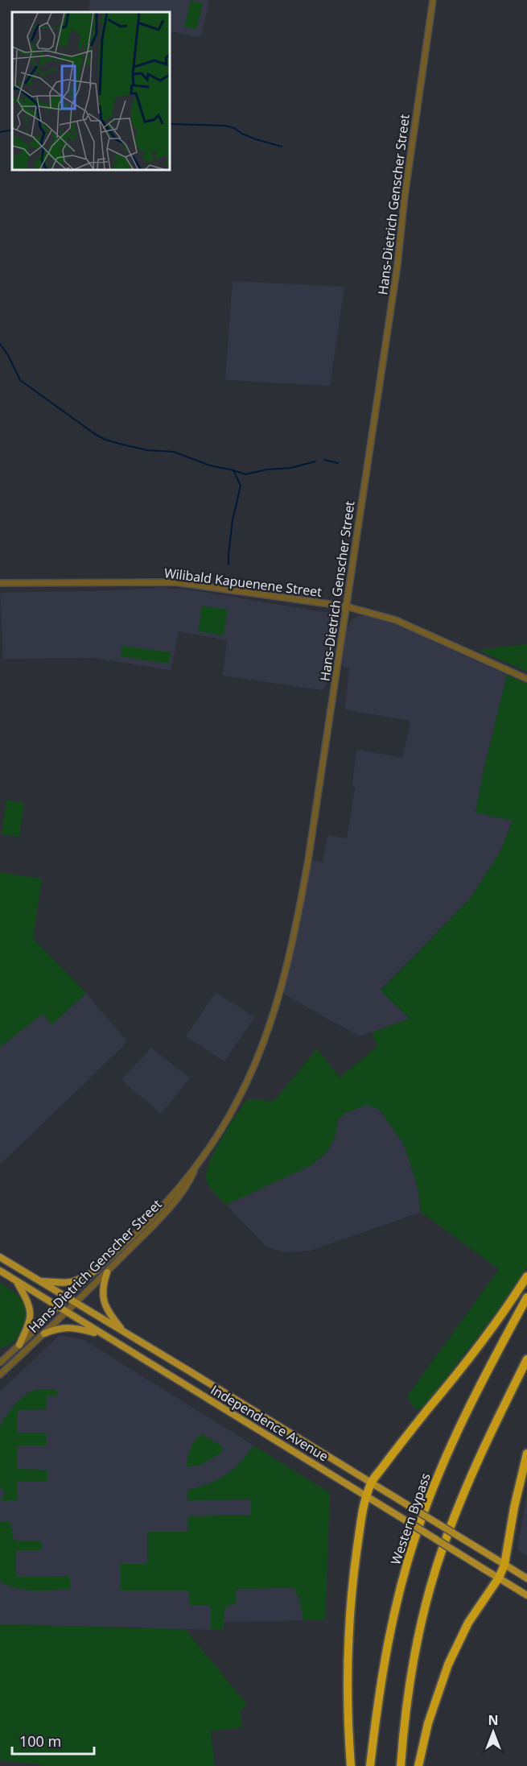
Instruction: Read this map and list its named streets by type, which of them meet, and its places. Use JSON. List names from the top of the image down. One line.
{"streets":{"highway":["Western Bypass"],"main road":["Independence Avenue"],"street":["Hans-Dietrich Genscher Street","Wilibald Kapuenene Street"]},"crossings":[["Hans-Dietrich Genscher Street","Wilibald Kapuenene Street"],["Hans-Dietrich Genscher Street","Independence Avenue"]],"scale_bar":"100 m","north":"top"}
